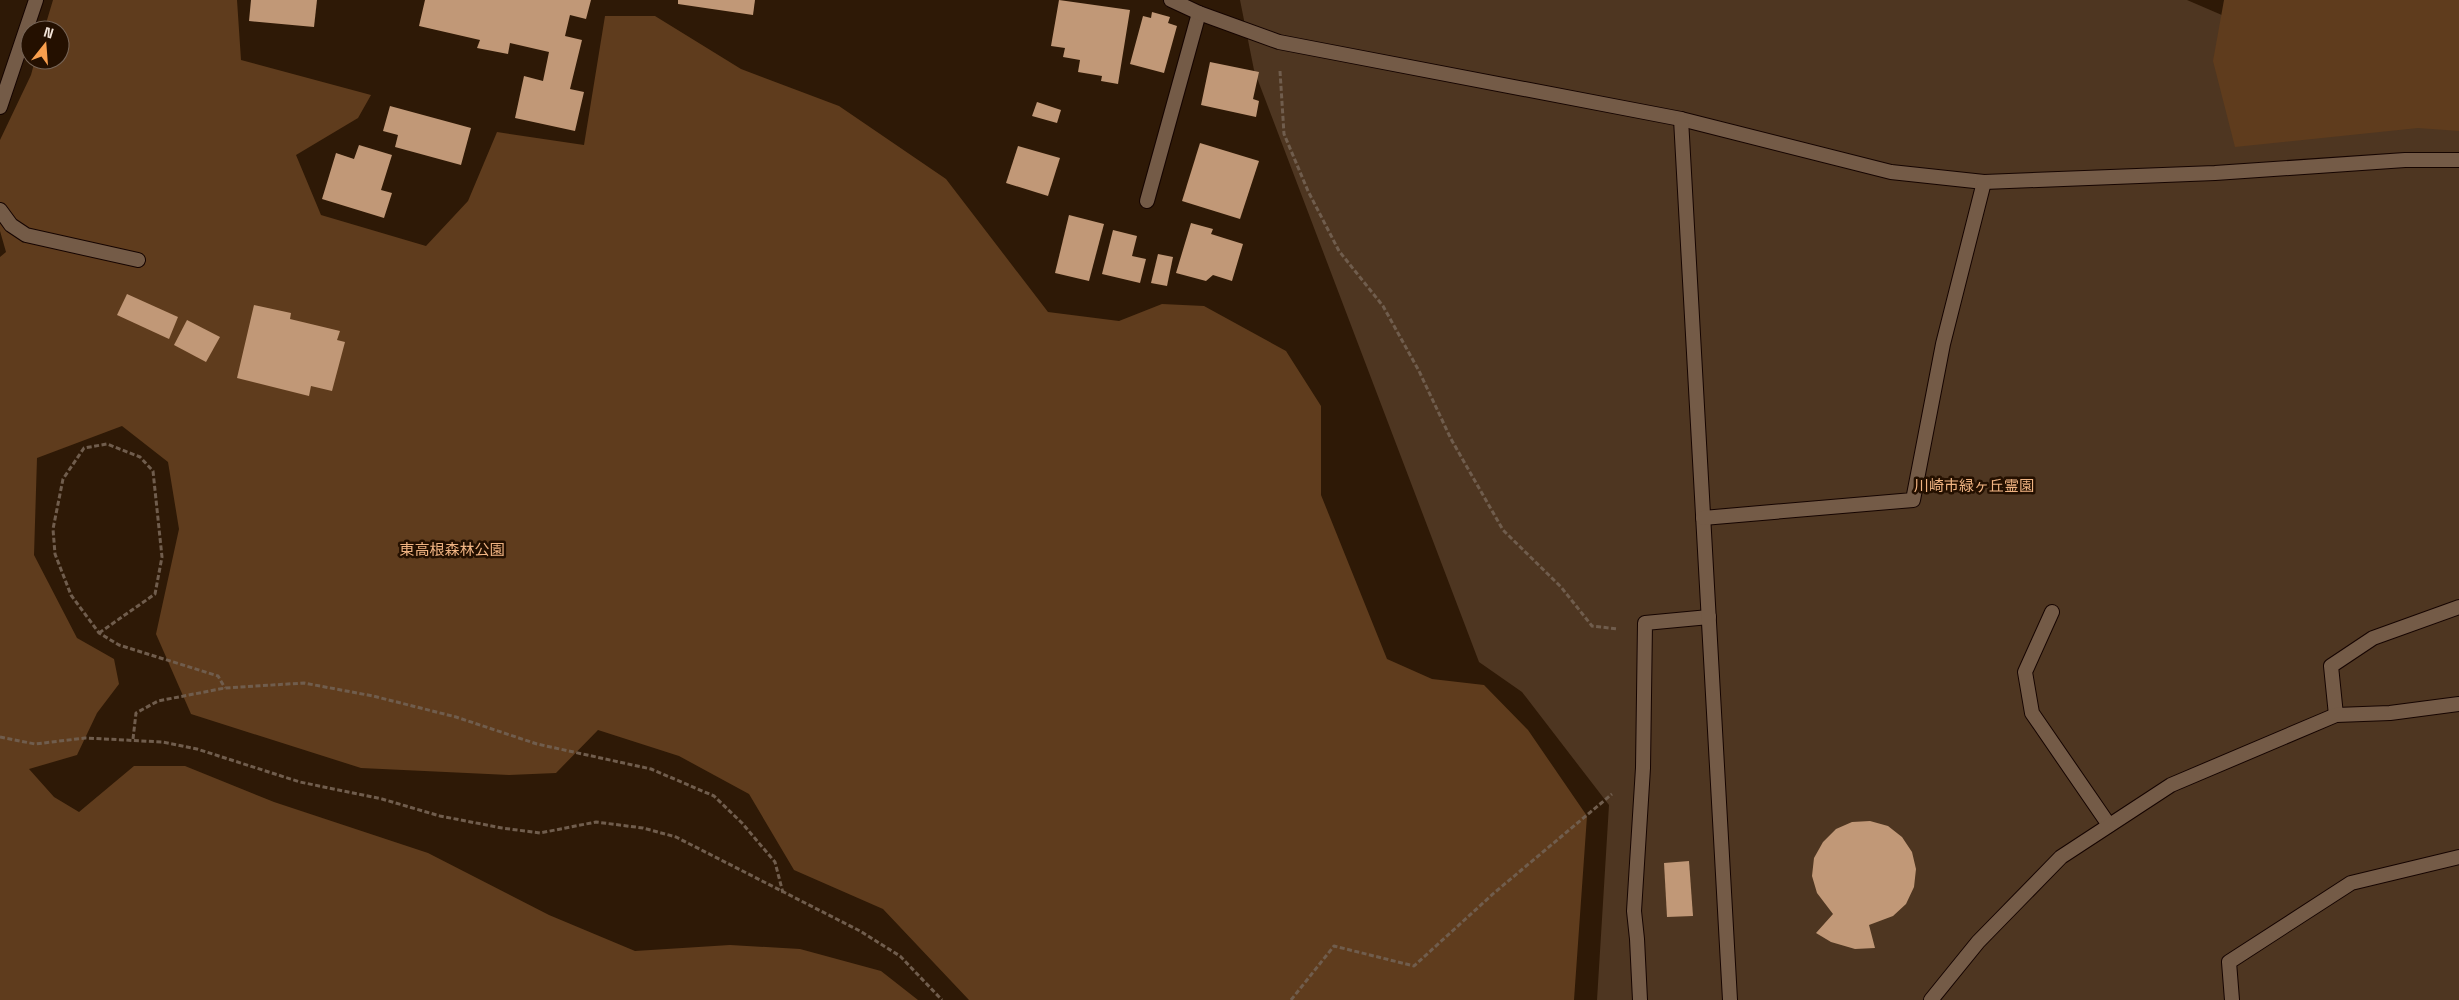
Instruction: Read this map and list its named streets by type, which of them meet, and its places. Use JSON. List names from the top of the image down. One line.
{"parks":["川崎市緑ヶ丘霊園","東高根森林公園"],"north":"top"}
